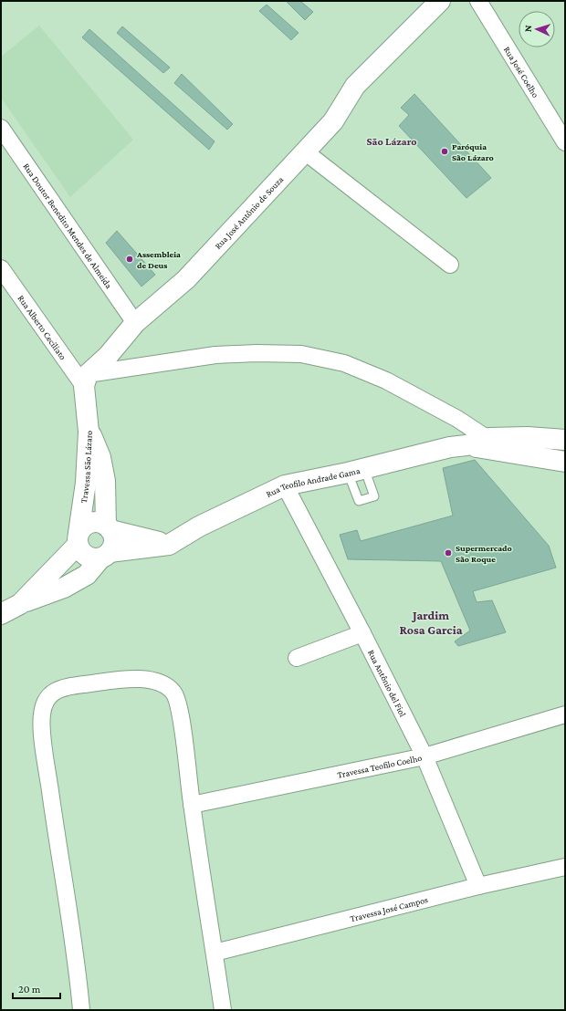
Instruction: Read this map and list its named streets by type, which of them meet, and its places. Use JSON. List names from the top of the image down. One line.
{"streets":{"street":["Rua José Coelho","Rua José Antônio de Souza","Rua Doutor Benedito Mendes de Almeida","Rua Alberto Ceciliato","Travessa São Lázaro","Rua Teofilo Andrade Gama","Rua Antônio del Fiol","Travessa Teofilo Coelho","Travessa José Campos"]},"crossings":[["Rua José Antônio de Souza","Rua Doutor Benedito Mendes de Almeida"],["Rua José Antônio de Souza","Rua Alberto Ceciliato"],["Travessa São Lázaro","Rua Teofilo Andrade Gama"],["Rua Teofilo Andrade Gama","Rua Antônio del Fiol"],["Rua Antônio del Fiol","Travessa Teofilo Coelho"],["Rua Antônio del Fiol","Travessa José Campos"]],"districts":["São Lázaro","Jardim Rosa Garcia"],"places":["Paróquia São Lázaro","Assembleia de Deus","Supermercado São Roque"],"scale_bar":"20 m","north":"left"}
